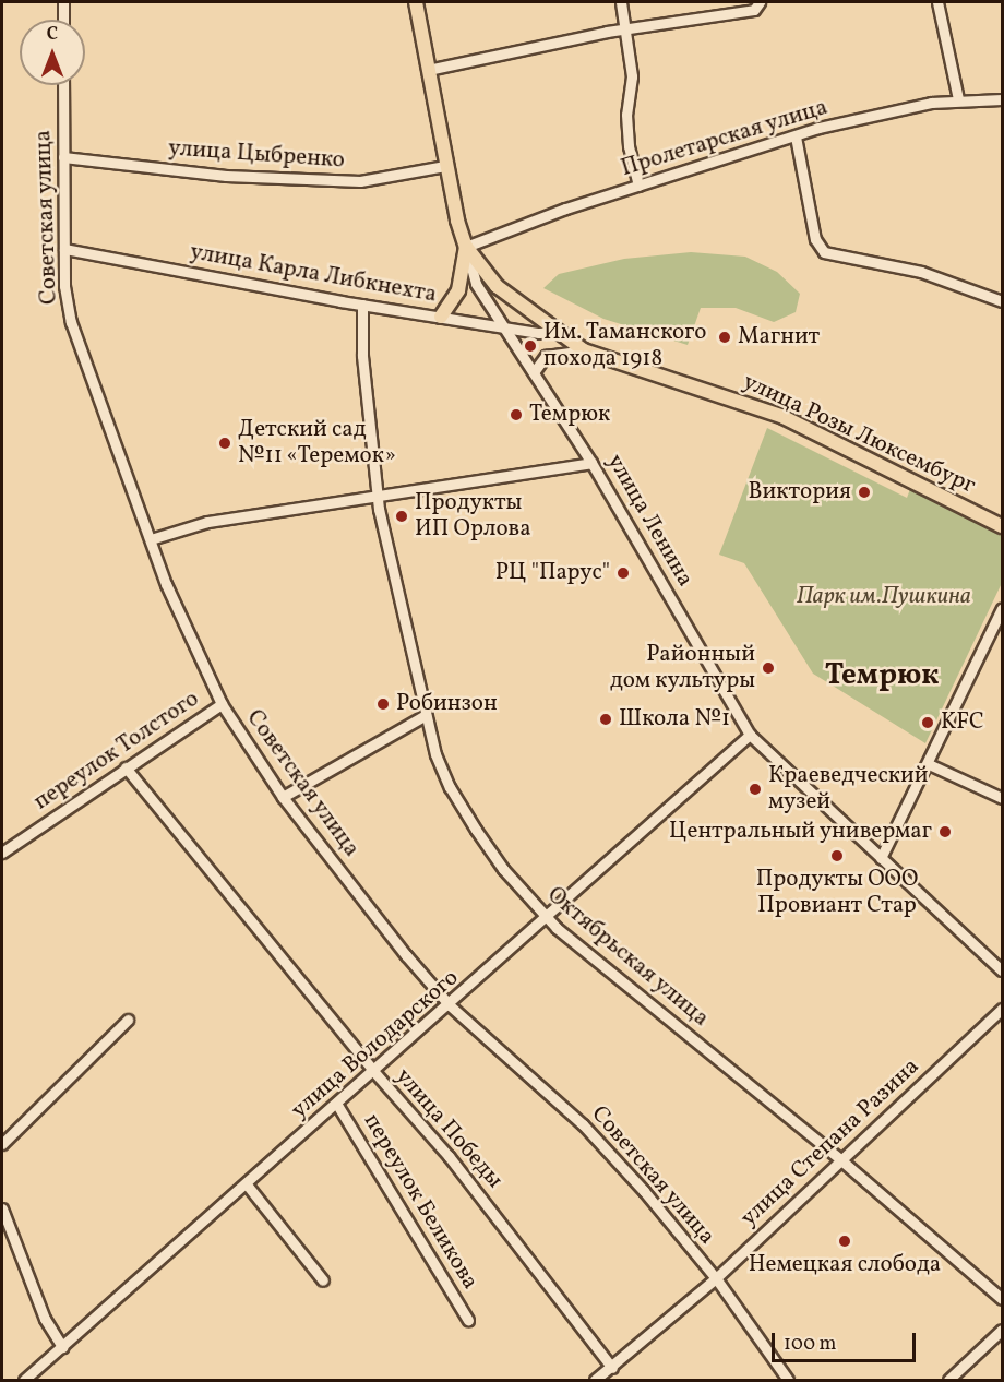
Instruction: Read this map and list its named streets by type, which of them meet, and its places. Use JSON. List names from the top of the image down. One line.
{"streets":{"main road":["улица Розы Люксембург","улица Ленина"],"street":["Пролетарская улица","улица Цыбренко","Советская улица","улица Карла Либкнехта","переулок Толстого","Октябрьская улица","улица Володарского","улица Победы","улица Степана Разина","переулок Беликова"]},"crossings":[["Пролетарская улица","улица Розы Люксембург"],["Пролетарская улица","улица Ленина"],["улица Цыбренко","Советская улица"],["улица Цыбренко","улица Ленина"],["Советская улица","улица Карла Либкнехта"],["Советская улица","переулок Толстого"],["Советская улица","улица Володарского"],["Советская улица","улица Степана Разина"],["улица Карла Либкнехта","улица Розы Люксембург"],["улица Карла Либкнехта","улица Ленина"],["улица Карла Либкнехта","Октябрьская улица"],["улица Розы Люксембург","улица Ленина"],["улица Ленина","улица Володарского"],["переулок Толстого","улица Победы"],["Октябрьская улица","улица Володарского"],["Октябрьская улица","улица Степана Разина"],["улица Володарского","улица Победы"],["улица Володарского","переулок Беликова"],["улица Победы","улица Степана Разина"]],"districts":["Темрюк"],"parks":["Парк им.Пушкина"],"places":["Магнит","Им. Таманского похода 1918","Темрюк","Детский сад №11 «Теремок»","Виктория","Продукты ИП Орлова","РЦ \"Парус\"","Районный дом культуры","Робинзон","Школа №1","KFC","Краеведческий музей","Центральный универмаг","Продукты ООО Провиант Стар","Немецкая слобода"],"scale_bar":"100 m","north":"top"}
